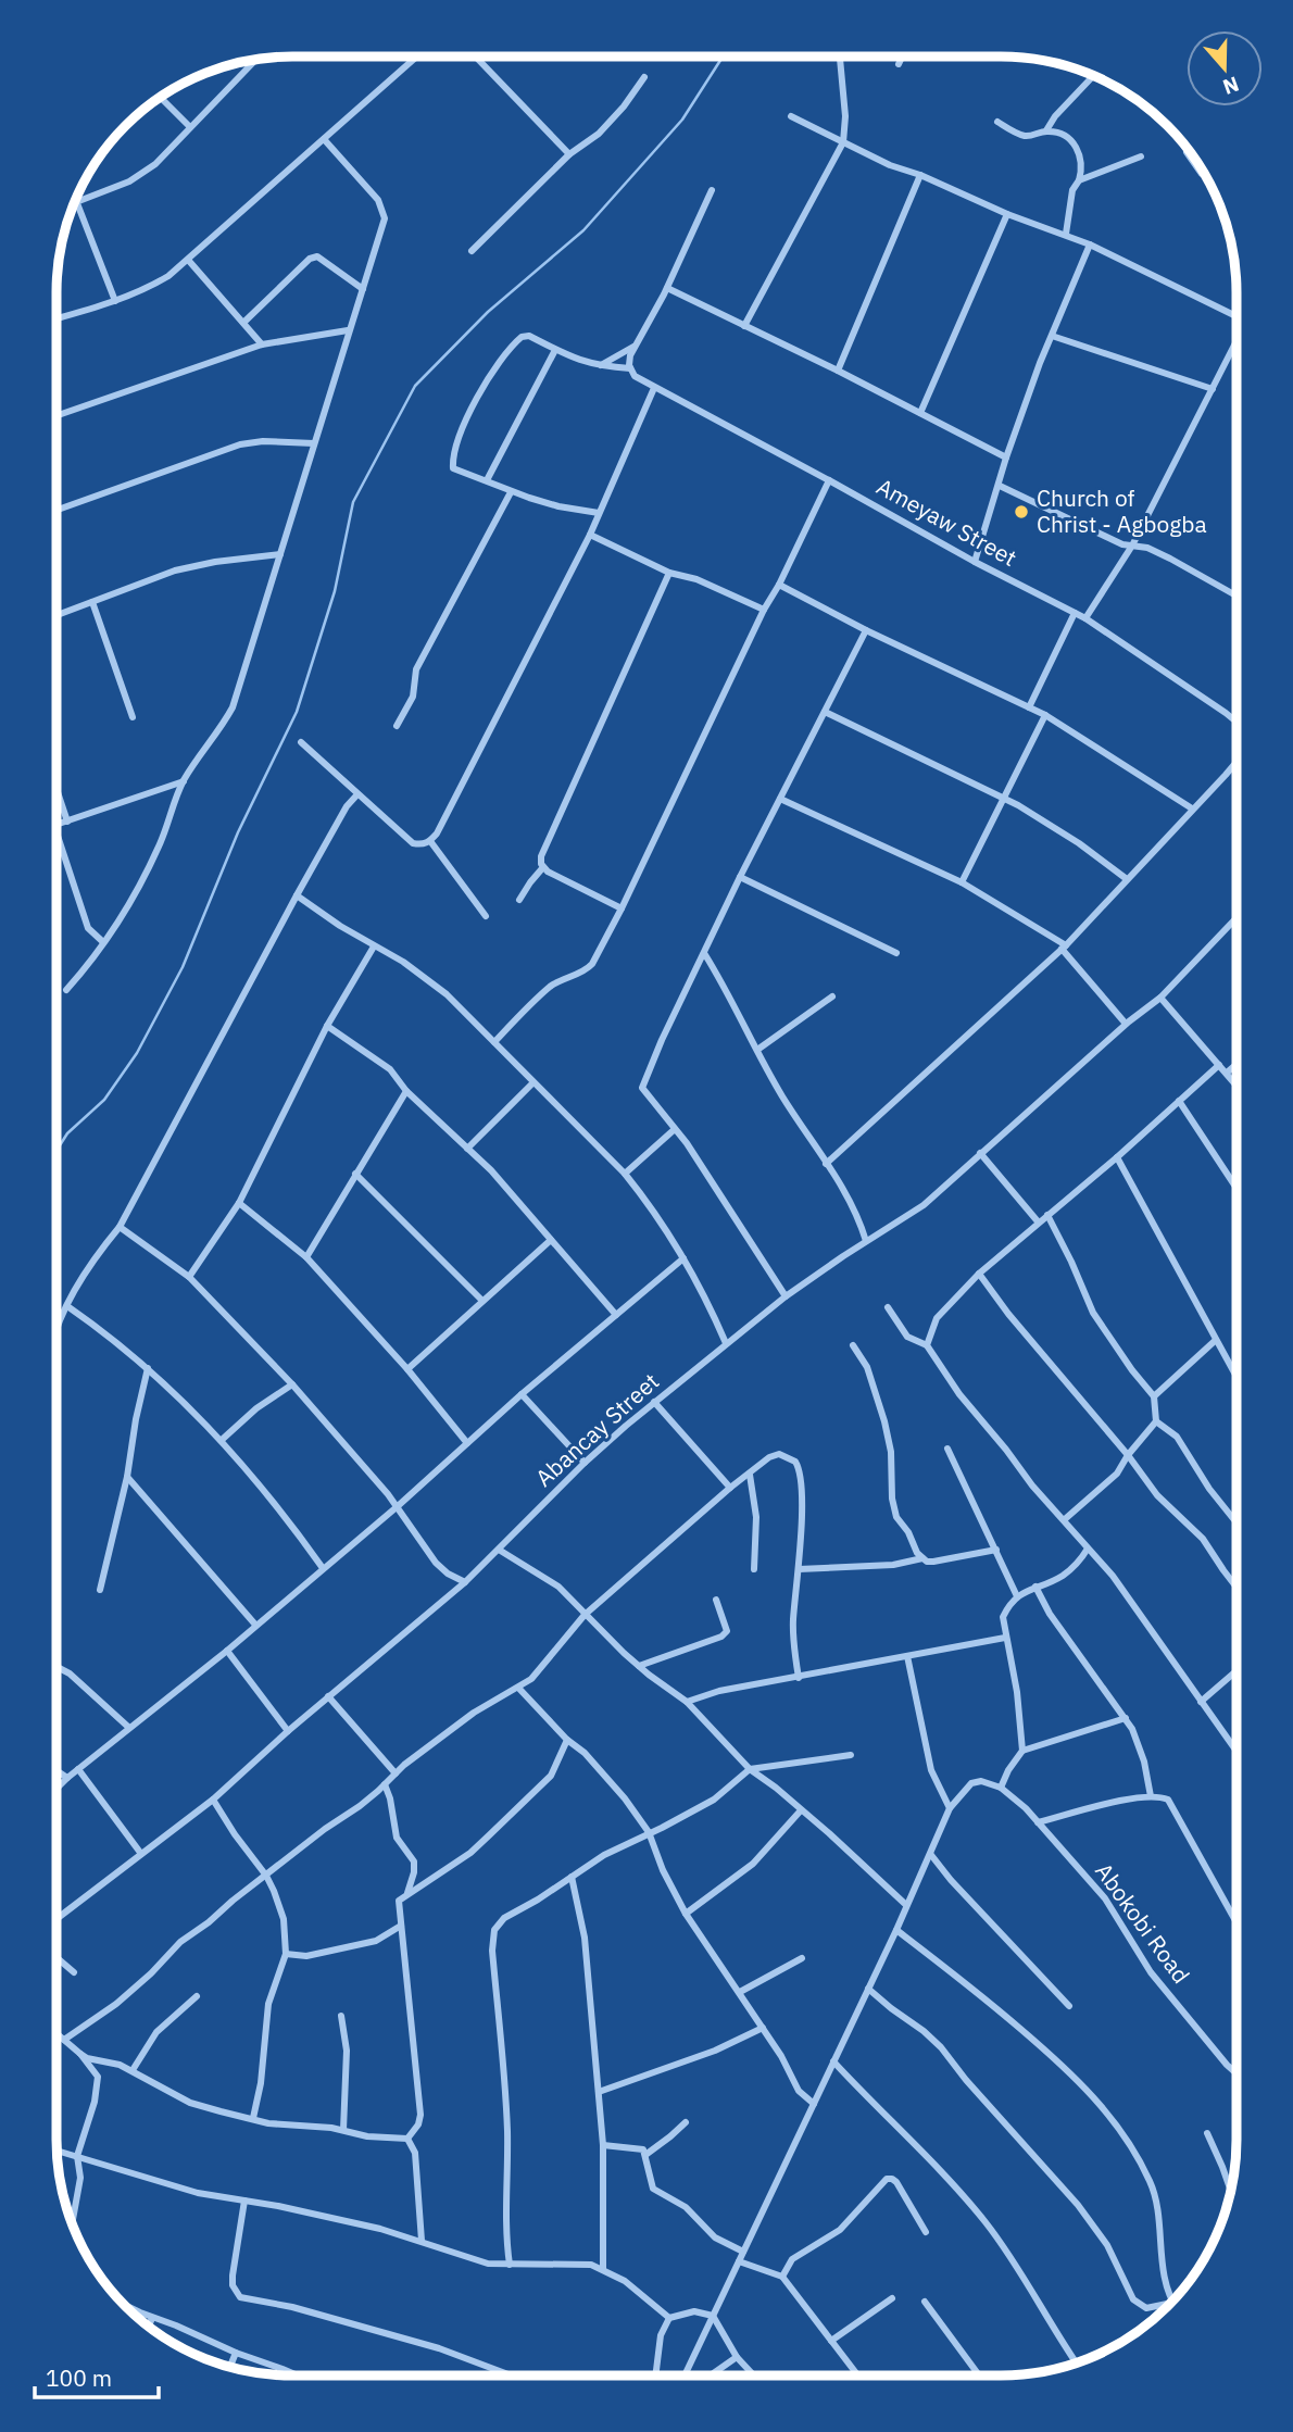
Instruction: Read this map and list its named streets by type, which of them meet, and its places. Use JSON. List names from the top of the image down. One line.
{"streets":{"street":["Ameyaw Street","Abancay Street","Abokobi Road"]},"places":["Church of Christ - Agbogba"],"scale_bar":"100 m","north":"bottom"}
